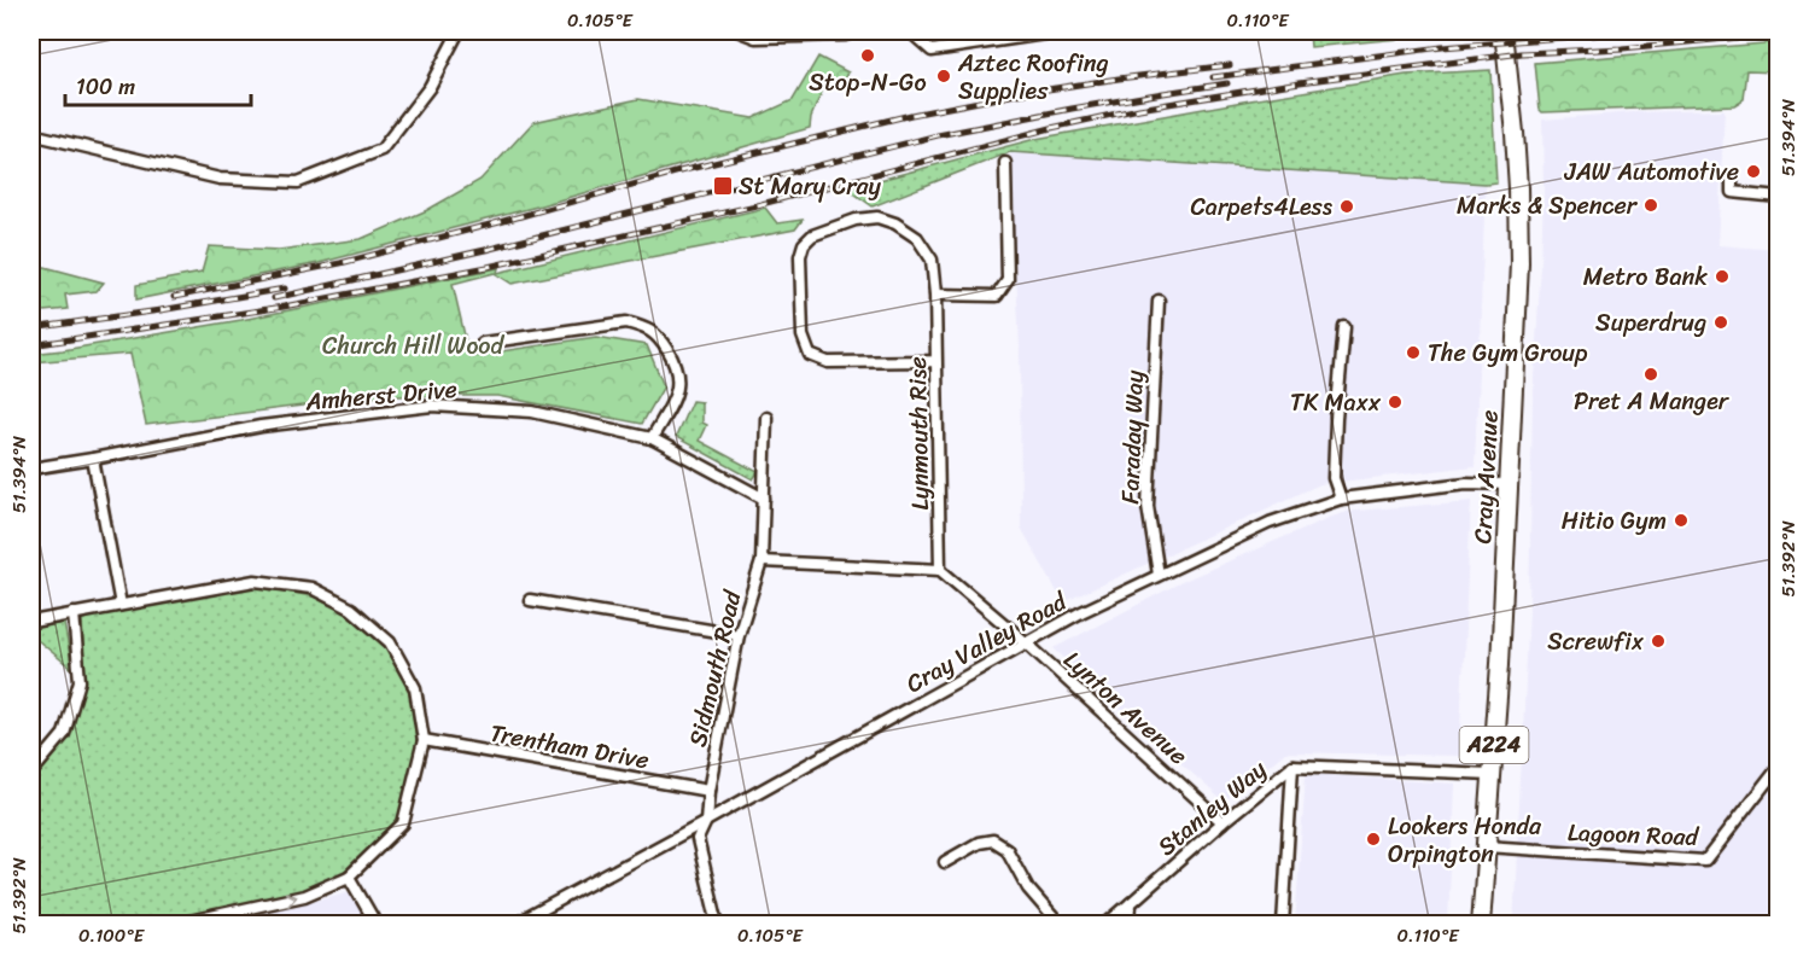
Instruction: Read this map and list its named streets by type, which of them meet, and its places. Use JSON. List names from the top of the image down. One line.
{"streets":{"main road":["Cray Avenue","A224"],"street":["Amherst Drive","Lynmouth Rise","Faraday Way","Cray Valley Road","Sidmouth Road","Lynton Avenue","Trentham Drive","Stanley Way","Lagoon Road"]},"crossings":[["Amherst Drive","Sidmouth Road"],["Lynmouth Rise","Lynton Avenue"],["Faraday Way","Cray Valley Road"],["Cray Avenue","Cray Valley Road"],["Cray Avenue","Stanley Way"],["Cray Avenue","Lagoon Road"],["Cray Valley Road","Sidmouth Road"],["Cray Valley Road","Lynton Avenue"],["Sidmouth Road","Trentham Drive"],["Lynton Avenue","Stanley Way"]],"parks":["Church Hill Wood"],"places":{"other":["Stop-N-Go","Aztec Roofing Supplies","JAW Automotive","Marks & Spencer","Carpets4Less","Metro Bank","Superdrug","The Gym Group","Pret A Manger","TK Maxx","Hitio Gym","Screwfix","Lookers Honda Orpington"],"transit":["St Mary Cray"]},"scale_bar":"100 m","coordinates":["0.105°E","0.110°E","51.394°N","51.392°N","0.100°E"]}
